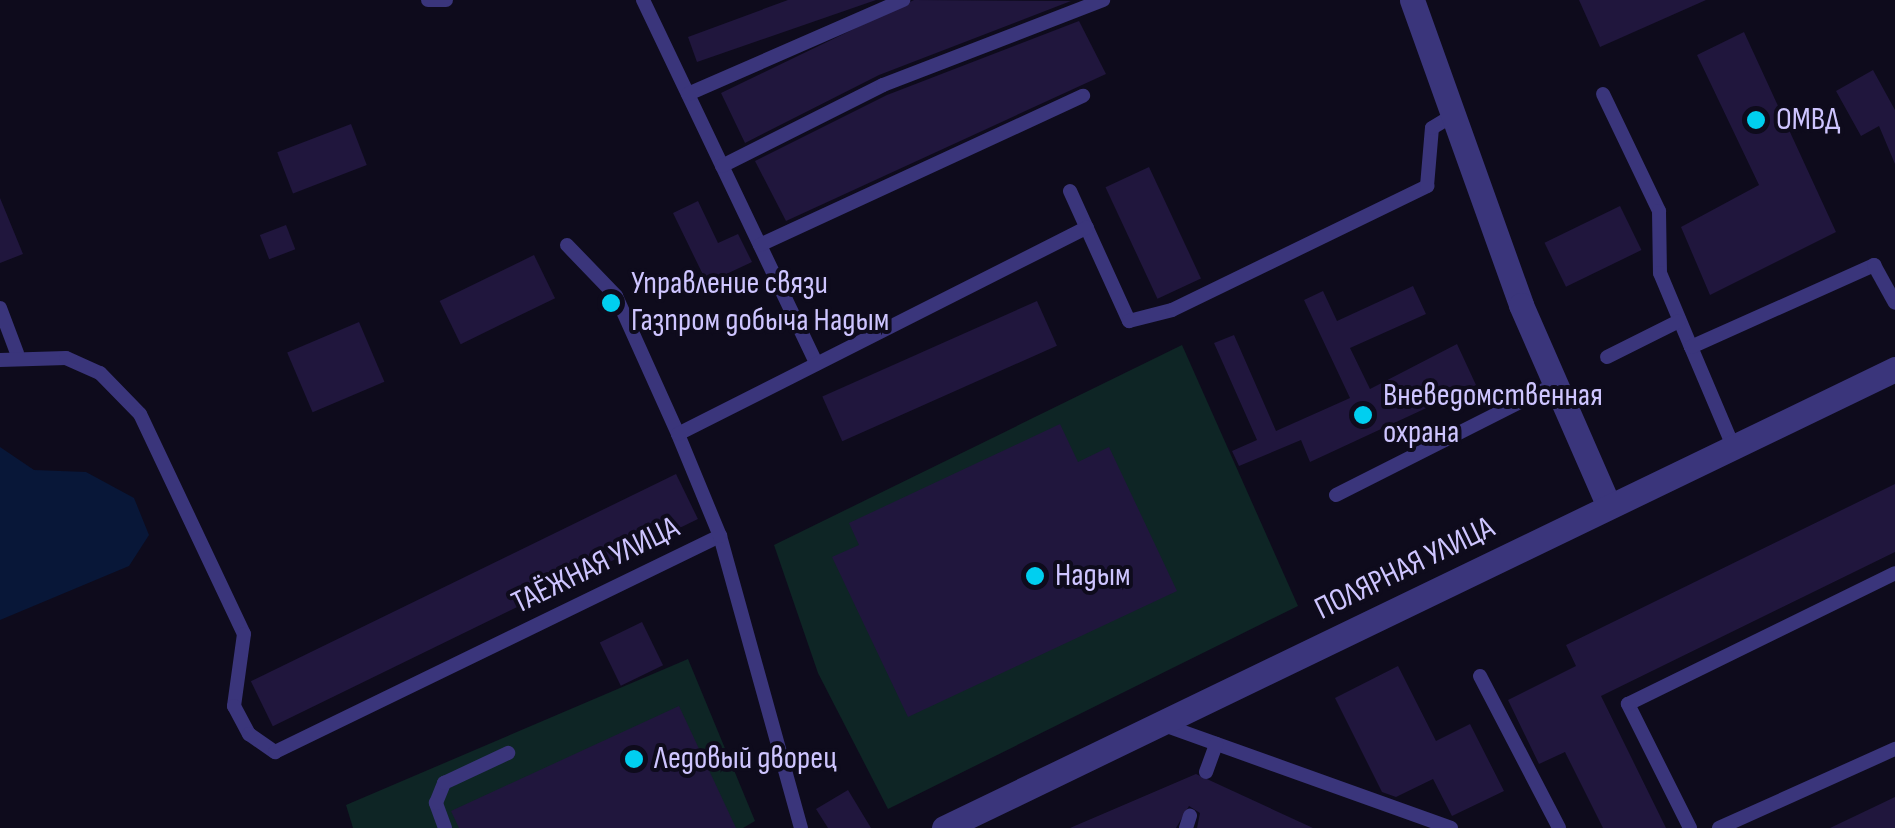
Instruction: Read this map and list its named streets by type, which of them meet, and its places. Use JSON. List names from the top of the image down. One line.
{"streets":{"street":["ПОЛЯРНАЯ УЛИЦА"],"lane":["ТАЁЖНАЯ УЛИЦА"]},"places":["ОМВД","Управление связи Газпром добыча Надым","Вневедомственная охрана","Надым","Ледовый дворец"]}
